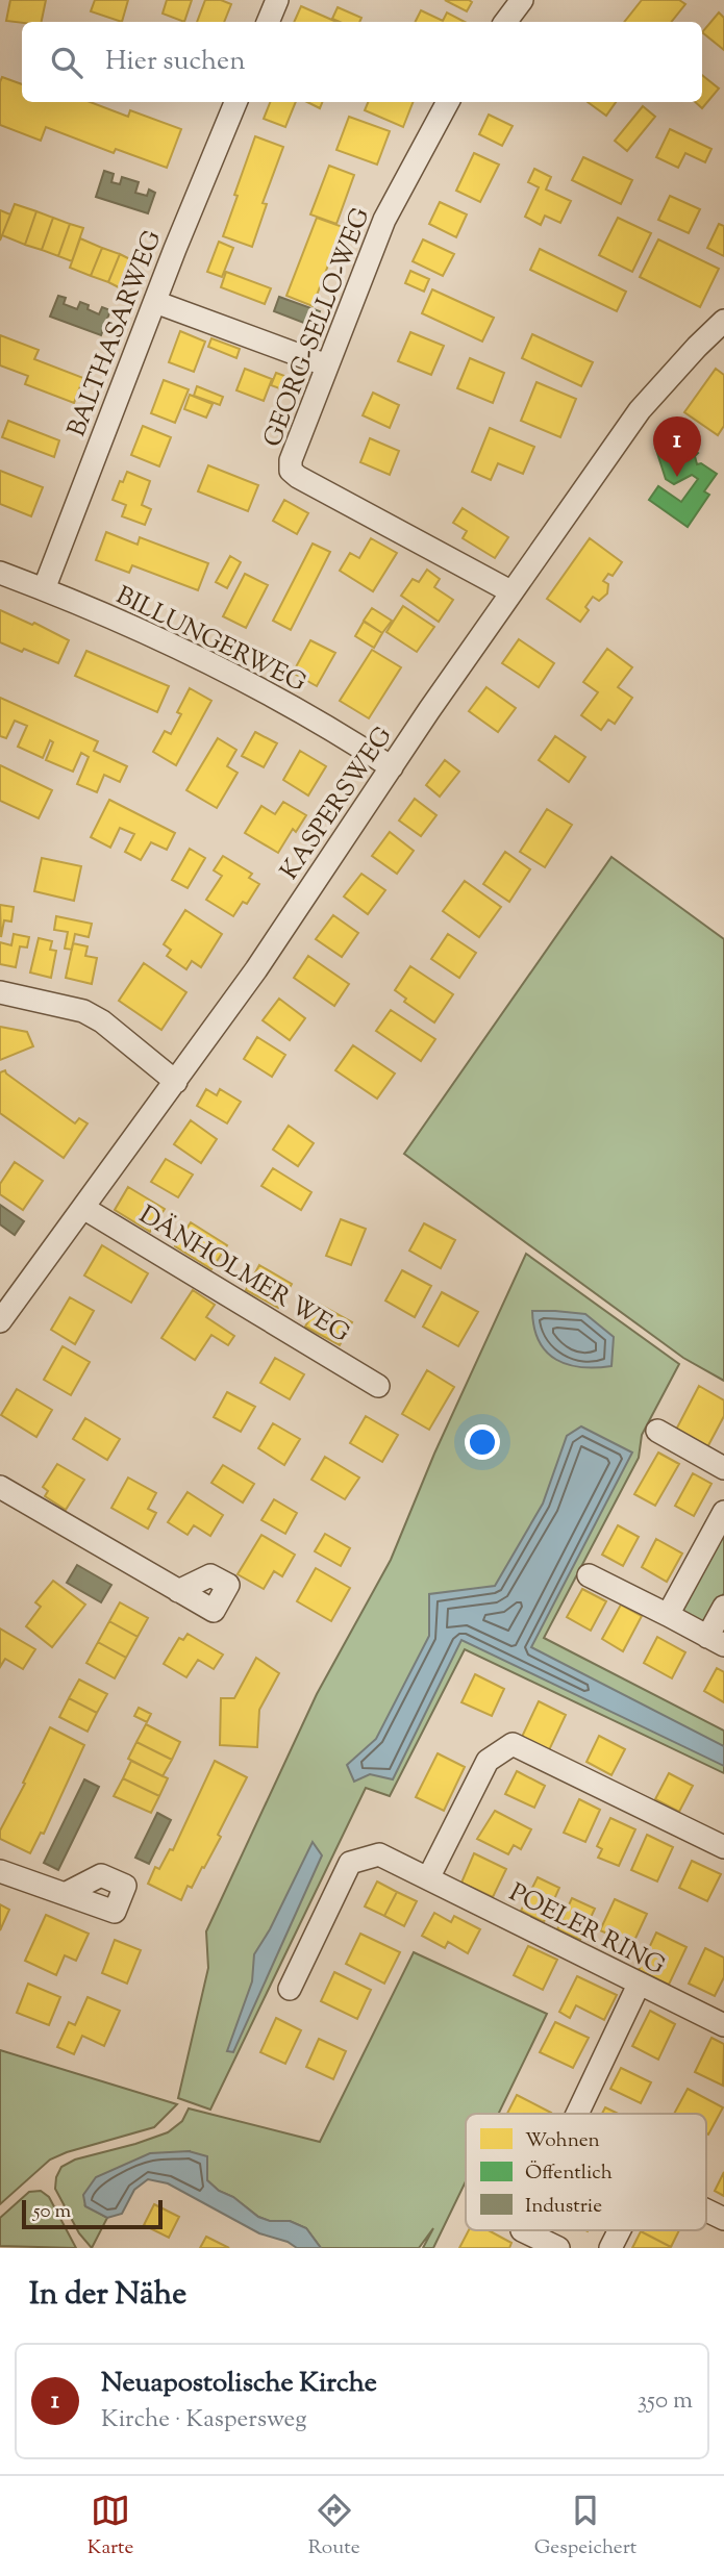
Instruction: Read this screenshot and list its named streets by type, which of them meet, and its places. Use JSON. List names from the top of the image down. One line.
{"streets":{"street":["GEORG-SELLO-WEG","BALTHASARWEG","BILLUNGERWEG","KASPERSWEG","DÄNHOLMER WEG","POELER RING"]},"crossings":[["GEORG-SELLO-WEG","KASPERSWEG"],["BALTHASARWEG","BILLUNGERWEG"],["BILLUNGERWEG","KASPERSWEG"],["KASPERSWEG","DÄNHOLMER WEG"]],"legend":["Wohnen","Öffentlich","Industrie"],"scale_bar":"50 m","page":{"search":"Hier suchen","pins":"1","scale":"50 m","heading":"In der Nähe","list":[{"mark":"1","name":"Neuapostolische Kirche","note":"Kirche · Kaspersweg","value":"350 m"}],"nav":["Karte","Route","Gespeichert"]}}
